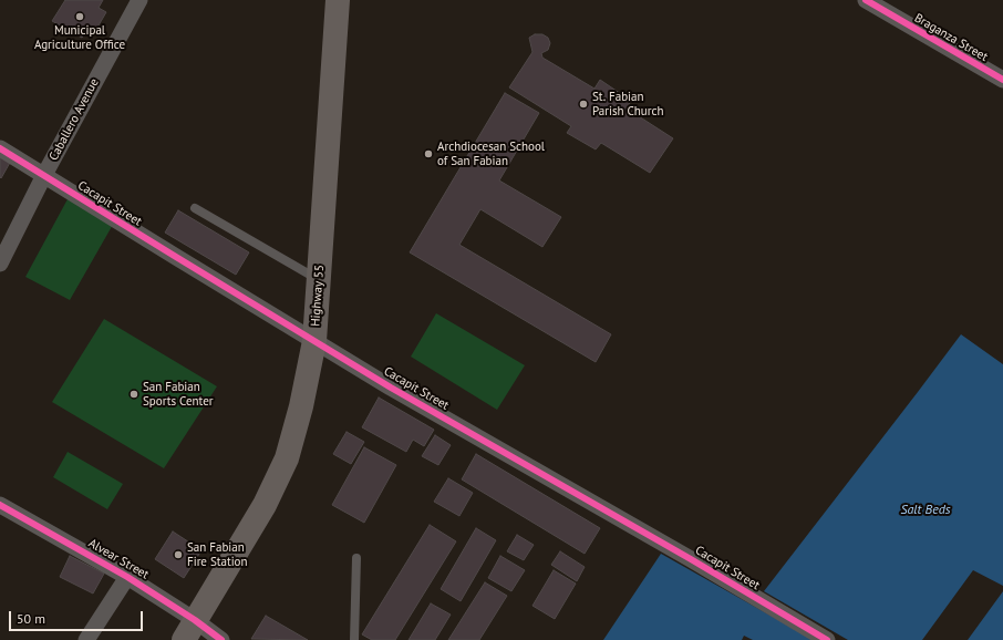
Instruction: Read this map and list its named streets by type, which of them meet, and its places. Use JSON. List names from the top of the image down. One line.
{"streets":{"highway":["Highway 55"],"street":["Braganza Street","Caballero Avenue","Cacapit Street","Alvear Street"]},"crossings":[["Caballero Avenue","Cacapit Street"],["Cacapit Street","Highway 55"],["Highway 55","Alvear Street"]],"water":["Salt Beds"],"places":["Municipal Agriculture Office","St. Fabian Parish Church","Archdiocesan School of San Fabian","San Fabian Sports Center","San Fabian Fire Station"],"scale_bar":"50 m"}
